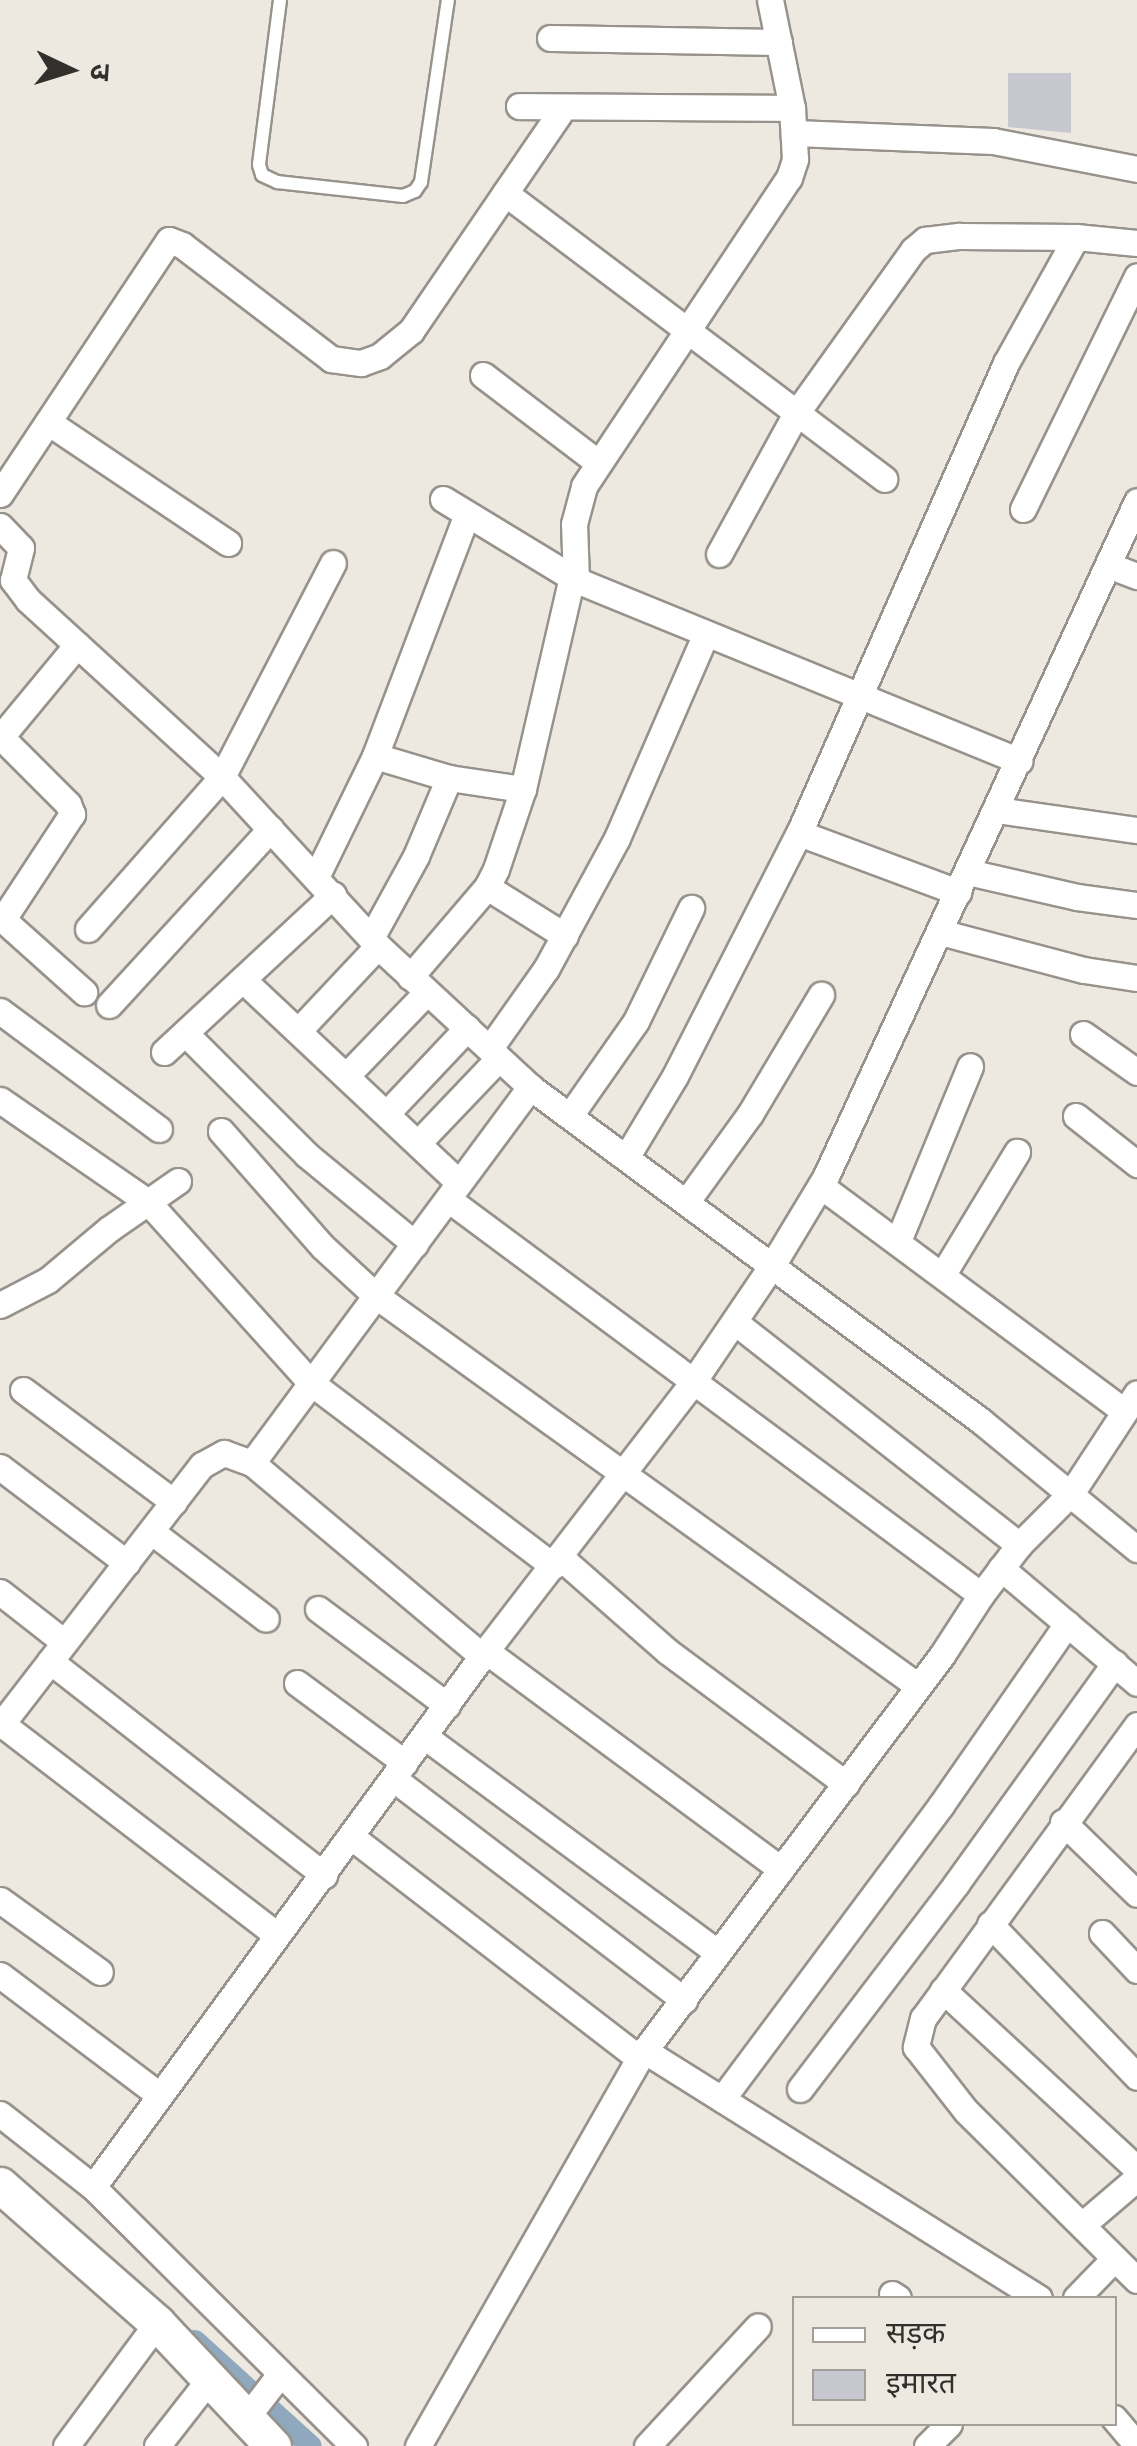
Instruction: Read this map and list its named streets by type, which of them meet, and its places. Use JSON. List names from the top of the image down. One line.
{"legend":["सड़क","इमारत"],"north":"right"}
